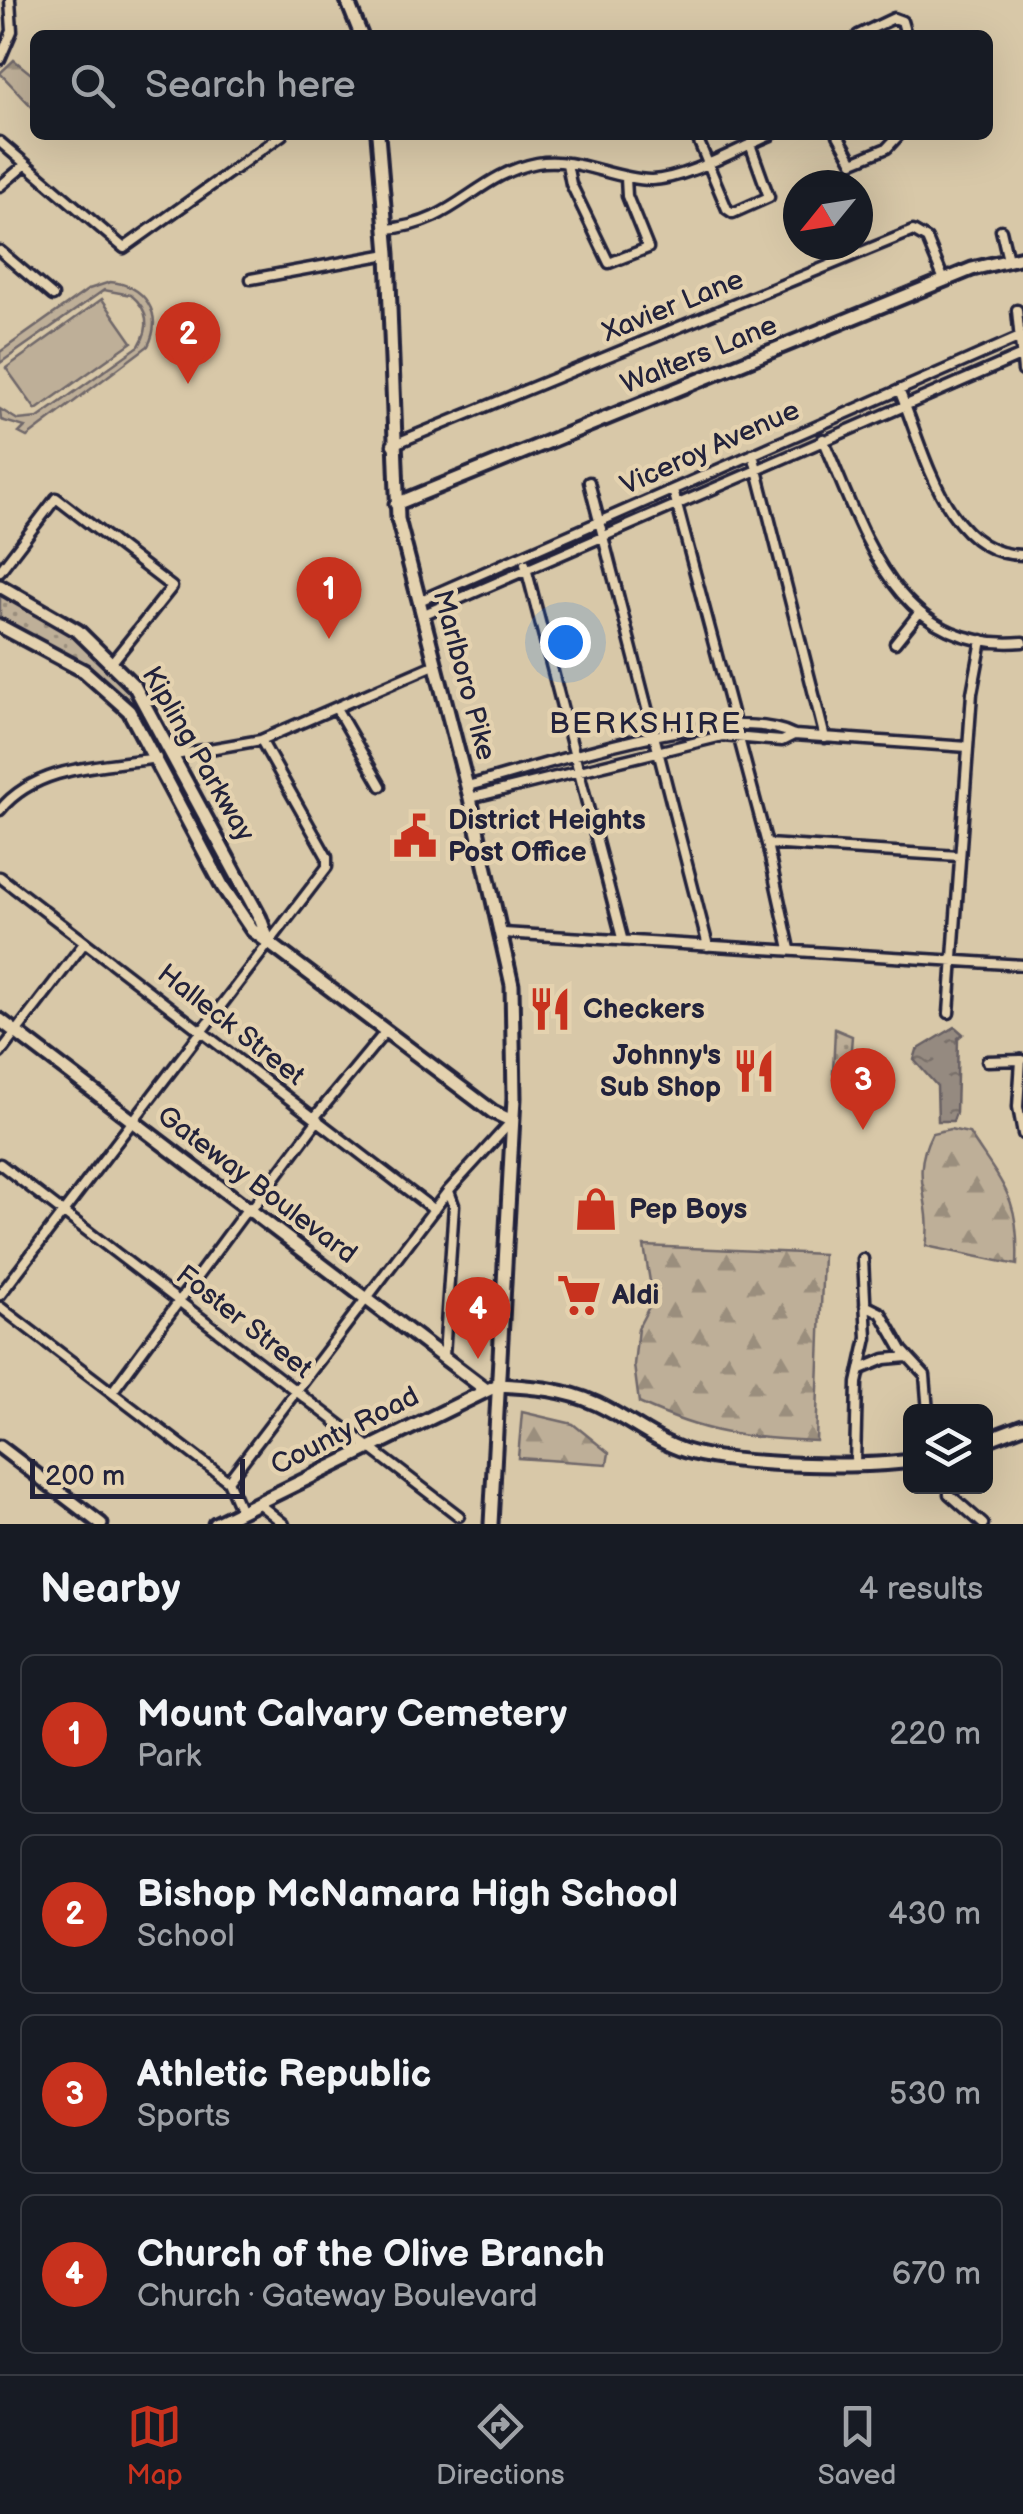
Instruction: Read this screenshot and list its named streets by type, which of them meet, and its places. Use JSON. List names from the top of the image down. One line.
{"streets":{"street":["Xavier Lane","Walters Lane","Viceroy Avenue","Marlboro Pike","Kipling Parkway","Halleck Street","Gateway Boulevard","Foster Street","County Road"]},"crossings":[["Xavier Lane","Walters Lane"],["Xavier Lane","Marlboro Pike"],["Walters Lane","Marlboro Pike"],["Viceroy Avenue","Marlboro Pike"],["Marlboro Pike","Kipling Parkway"],["Marlboro Pike","County Road"],["Gateway Boulevard","County Road"],["Foster Street","County Road"]],"districts":["BERKSHIRE"],"places":{"public building":["District Heights Post Office"],"restaurant":["Checkers","Johnny's Sub Shop"],"shop":["Pep Boys"],"supermarket":["Aldi"]},"scale_bar":"200 m","north":"bottom left","page":{"search":"Search here","pins":["2","1","3","4"],"scale":"200 m","heading":["Nearby","4 results"],"list":[{"mark":"1","name":"Mount Calvary Cemetery","note":"Park","value":"220 m"},{"mark":"2","name":"Bishop McNamara High School","note":"School","value":"430 m"},{"mark":"3","name":"Athletic Republic","note":"Sports","value":"530 m"},{"mark":"4","name":"Church of the Olive Branch","note":"Church · Gateway Boulevard","value":"670 m"}],"nav":["Map","Directions","Saved"]}}
